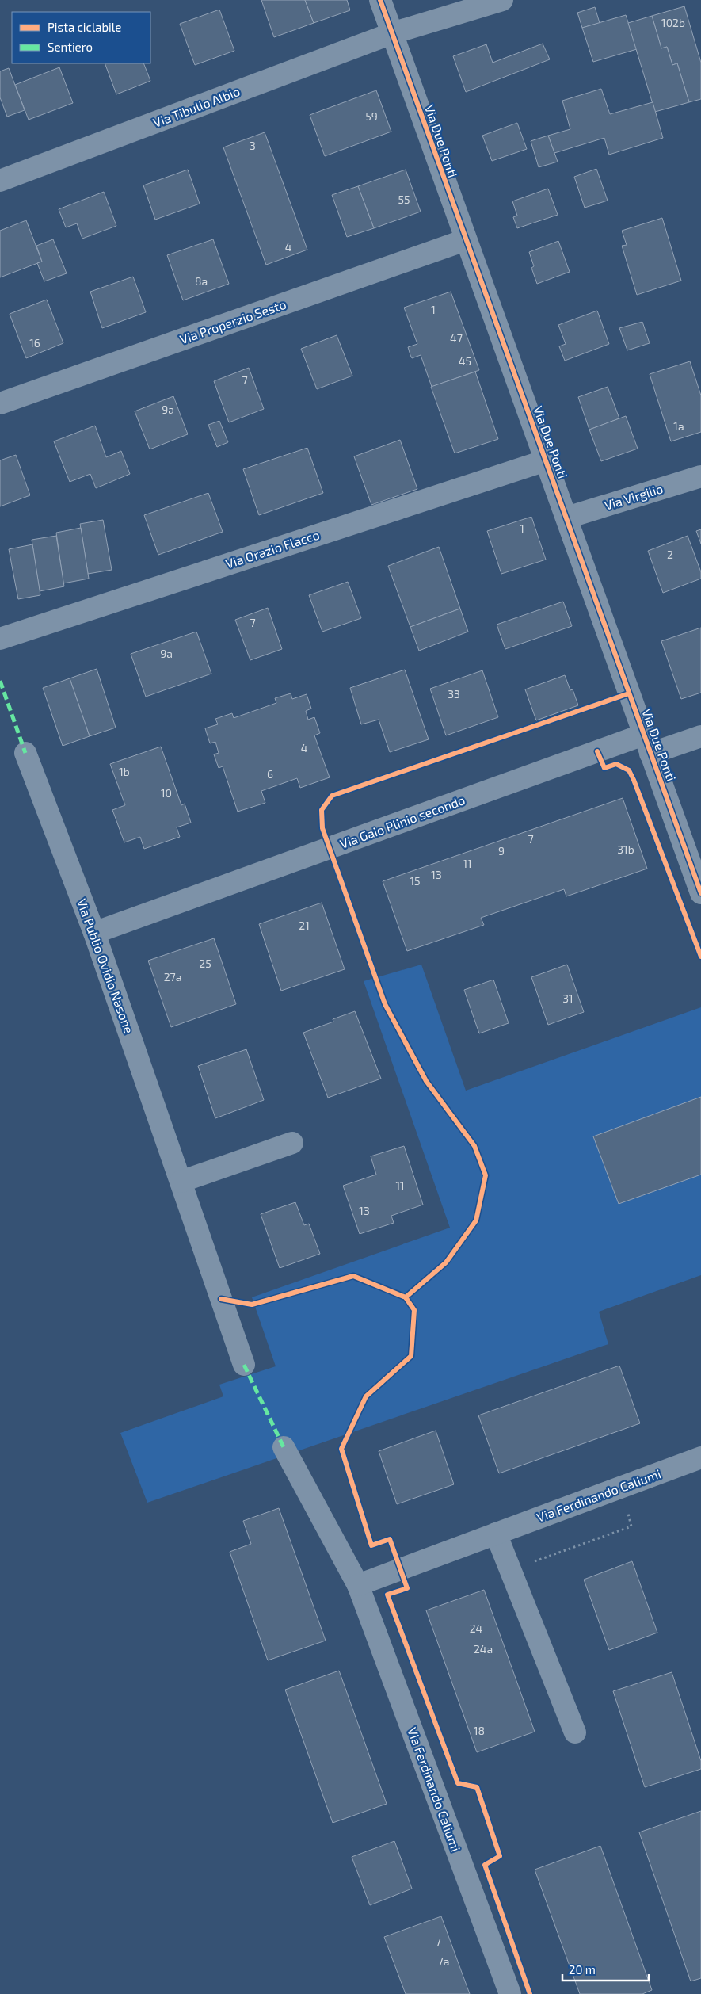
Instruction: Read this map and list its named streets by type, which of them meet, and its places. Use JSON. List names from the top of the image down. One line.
{"streets":{"street":["Via Tibullo Albio","Via Due Ponti","Via Properzio Sesto","Via Virgilio","Via Orazio Flacco","Via Gaio Plinio secondo","Via Publio Ovidio Nasone","Via Ferdinando Caliumi"]},"crossings":[["Via Tibullo Albio","Via Due Ponti"],["Via Due Ponti","Via Properzio Sesto"],["Via Due Ponti","Via Virgilio"],["Via Due Ponti","Via Orazio Flacco"],["Via Due Ponti","Via Gaio Plinio secondo"],["Via Gaio Plinio secondo","Via Publio Ovidio Nasone"]],"house_numbers":["102b","59","3","55","4","8a","1","47","16","45","7","9a","1a","1","2","7","9a","33","4","1b","6","10","7","31b","9","11","13","15","21","25","27a","31","11","13","24","24a","18","7","7a"],"legend":["Pista ciclabile","Sentiero"],"scale_bar":"20 m"}
